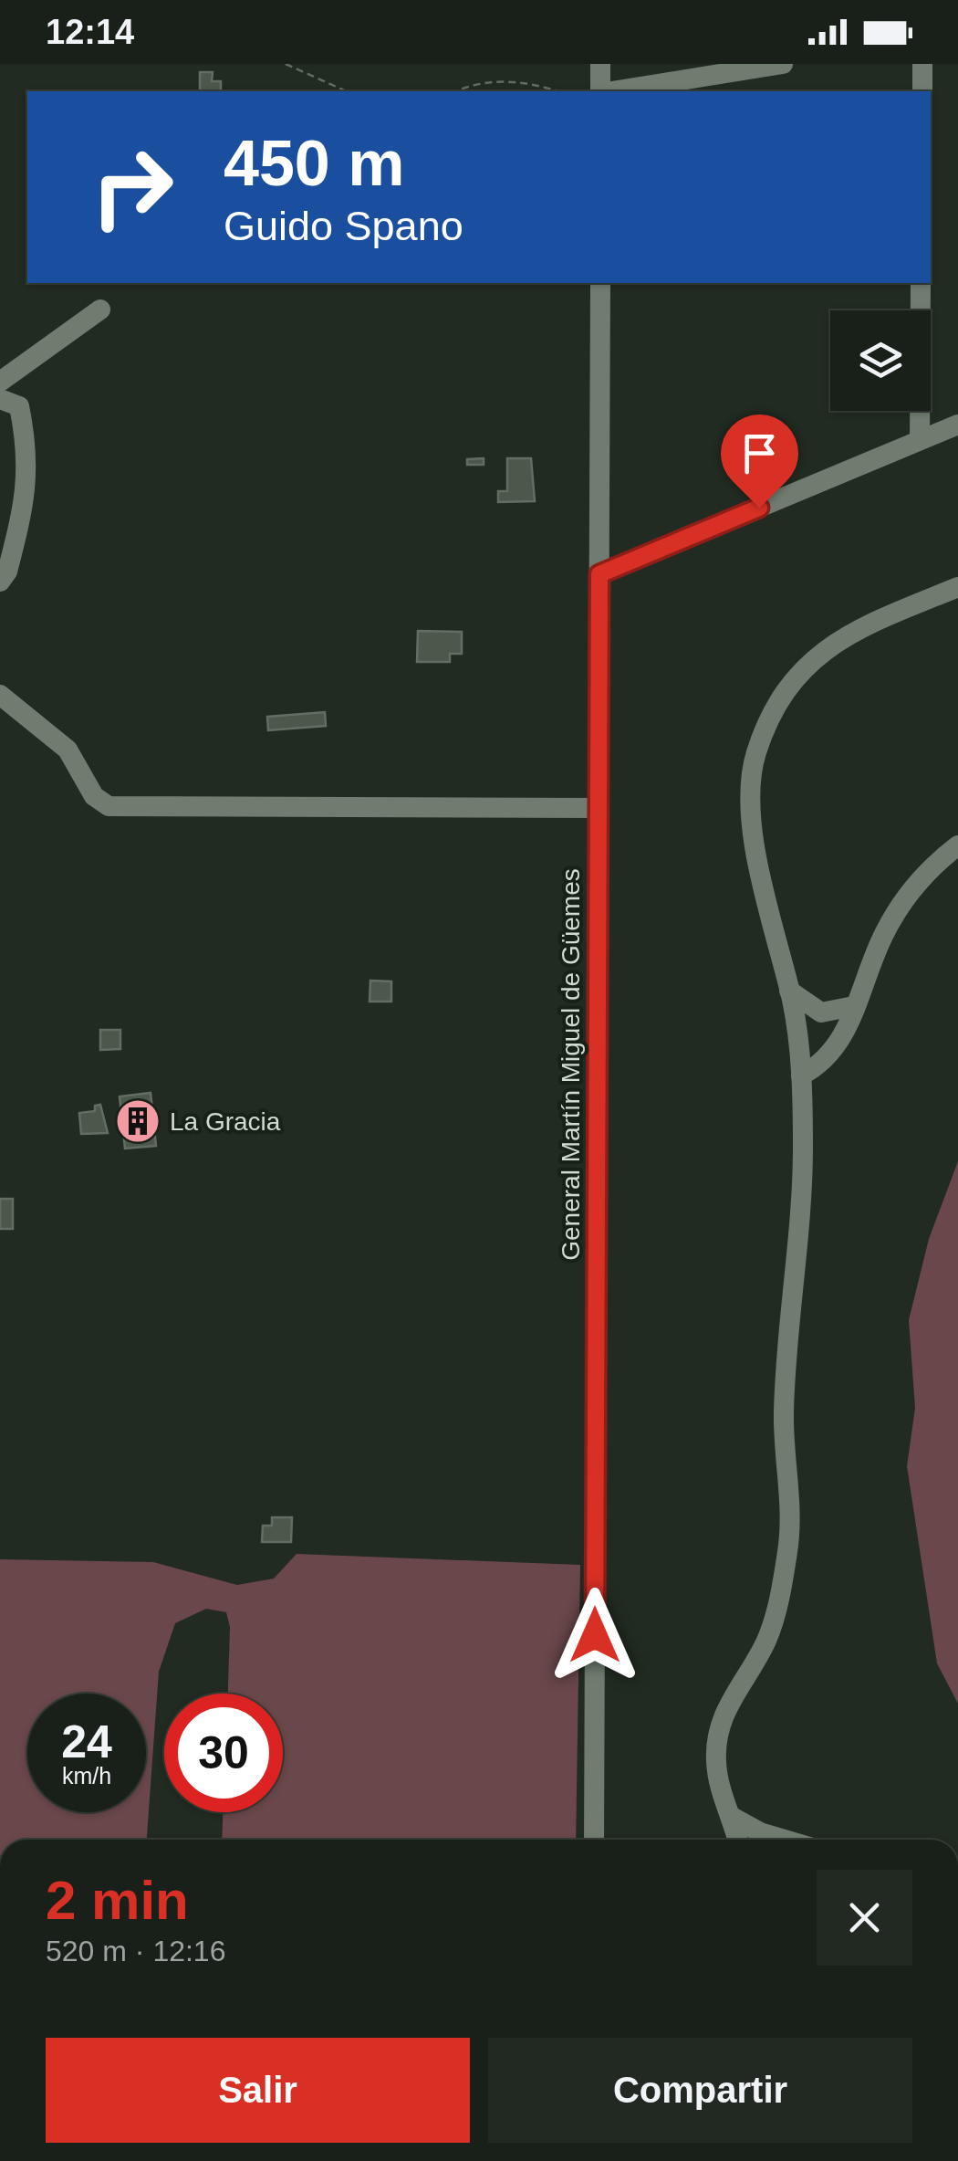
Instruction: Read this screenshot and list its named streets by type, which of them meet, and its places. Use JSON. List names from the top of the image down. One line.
{"streets":{"street":["General Martín Miguel de Güemes"]},"places":{"building":["La Gracia"]},"page":{"status":"12:14","turn":["450 m","Guido Spano"],"speed":"24 km/h","limit":"30","heading":["2 min","520 m · 12:16"],"buttons":["Salir","Compartir"]}}
